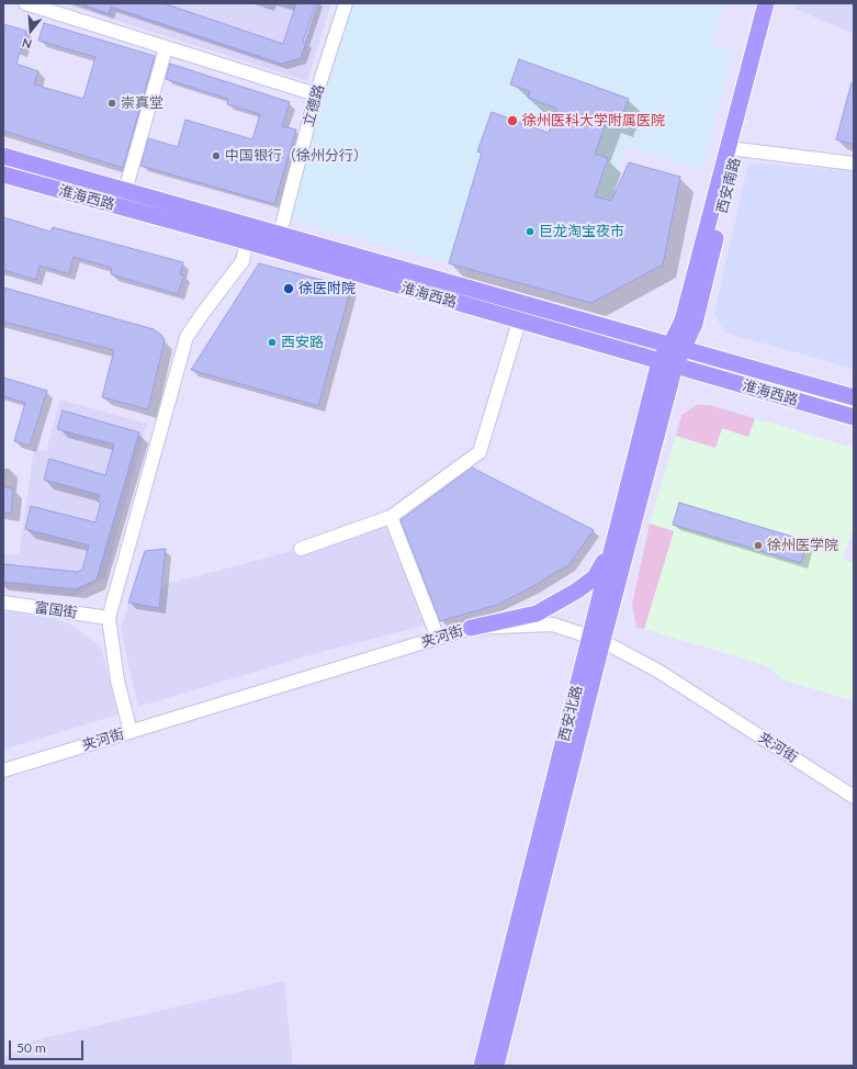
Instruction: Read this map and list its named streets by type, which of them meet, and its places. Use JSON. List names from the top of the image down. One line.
{"streets":{"main road":["西安南路","淮海西路","西安北路"],"street":["立德路","富国街","夹河街"]},"crossings":[["立德路","淮海西路"],["西安南路","淮海西路"],["西安南路","西安北路"],["淮海西路","西安北路"],["夹河街","西安北路"]],"places":["崇真堂","徐州医科大学附属医院","中国银行（徐州分行）","巨龙淘宝夜市","徐医附院","西安路","徐州医学院"],"scale_bar":"50 m","north":"bottom"}
